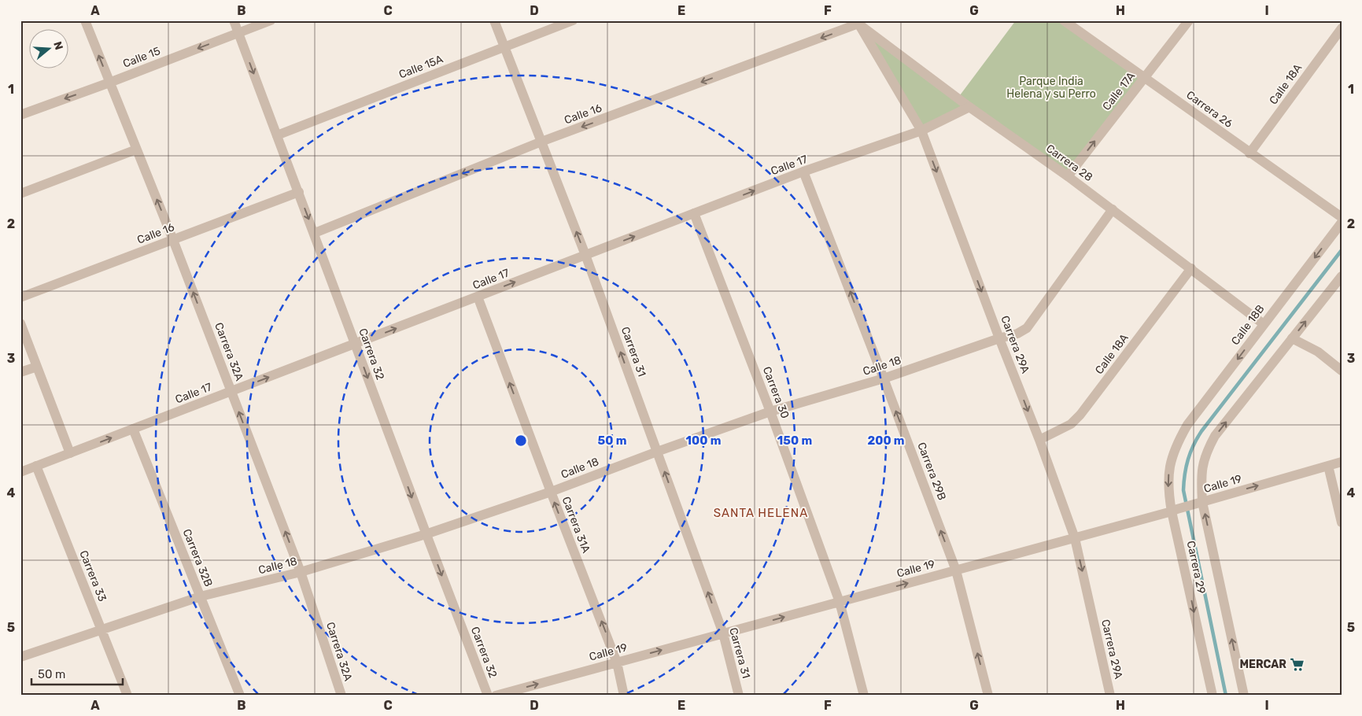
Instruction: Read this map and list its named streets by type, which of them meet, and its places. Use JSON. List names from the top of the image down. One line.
{"streets":{"street":["Calle 15","Calle 15A","Calle 18A","Calle 17A","Carrera 26","Calle 16","Carrera 28","Calle 17","Calle 18B","Carrera 29A","Carrera 32A","Carrera 31","Carrera 32","Calle 18","Carrera 30","Carrera 29B","Calle 19","Carrera 31A","Carrera 32B","Carrera 29","Carrera 33"]},"crossings":[["Calle 15","Carrera 32A"],["Calle 15","Carrera 32"],["Calle 15A","Carrera 31"],["Calle 15A","Carrera 32"],["Calle 18A","Carrera 26"],["Calle 18A","Carrera 28"],["Calle 18A","Carrera 29A"],["Calle 17A","Carrera 26"],["Calle 17A","Carrera 28"],["Calle 16","Carrera 28"],["Calle 16","Carrera 29A"],["Calle 16","Carrera 32A"],["Calle 16","Carrera 31"],["Calle 16","Carrera 32"],["Carrera 28","Calle 17"],["Carrera 28","Calle 18B"],["Carrera 28","Carrera 29A"],["Carrera 28","Calle 18"],["Calle 17","Carrera 29A"],["Calle 17","Carrera 32A"],["Calle 17","Carrera 31"],["Calle 17","Carrera 32"],["Calle 17","Carrera 30"],["Calle 17","Carrera 29B"],["Calle 17","Carrera 31A"],["Calle 17","Carrera 32B"],["Calle 17","Carrera 33"],["Calle 18B","Carrera 29"],["Carrera 29A","Calle 18"],["Carrera 29A","Calle 19"],["Carrera 32A","Calle 18"],["Carrera 31","Calle 18"],["Carrera 31","Calle 19"],["Carrera 32","Calle 18"],["Calle 18","Carrera 30"],["Calle 18","Carrera 29B"],["Calle 18","Carrera 31A"],["Calle 18","Carrera 32B"],["Calle 18","Carrera 33"],["Carrera 30","Calle 19"],["Carrera 29B","Calle 19"],["Calle 19","Carrera 31A"],["Calle 19","Carrera 29"]],"one_way":["Calle 17A","Calle 16","Calle 17","Calle 18B","Carrera 29A","Carrera 32A","Carrera 31","Carrera 32","Carrera 29B","Calle 19","Carrera 31A"],"districts":["SANTA HELENA"],"parks":["Parque India Helena y su Perro"],"places":{"supermarket":["MERCAR"]},"scale_bar":"50 m","north":"right","grid":{"columns":["A","B","C","D","E","F","G","H","I"],"rows":["1","2","3","4","5"]},"rings":["50 m","100 m","150 m","200 m"]}
